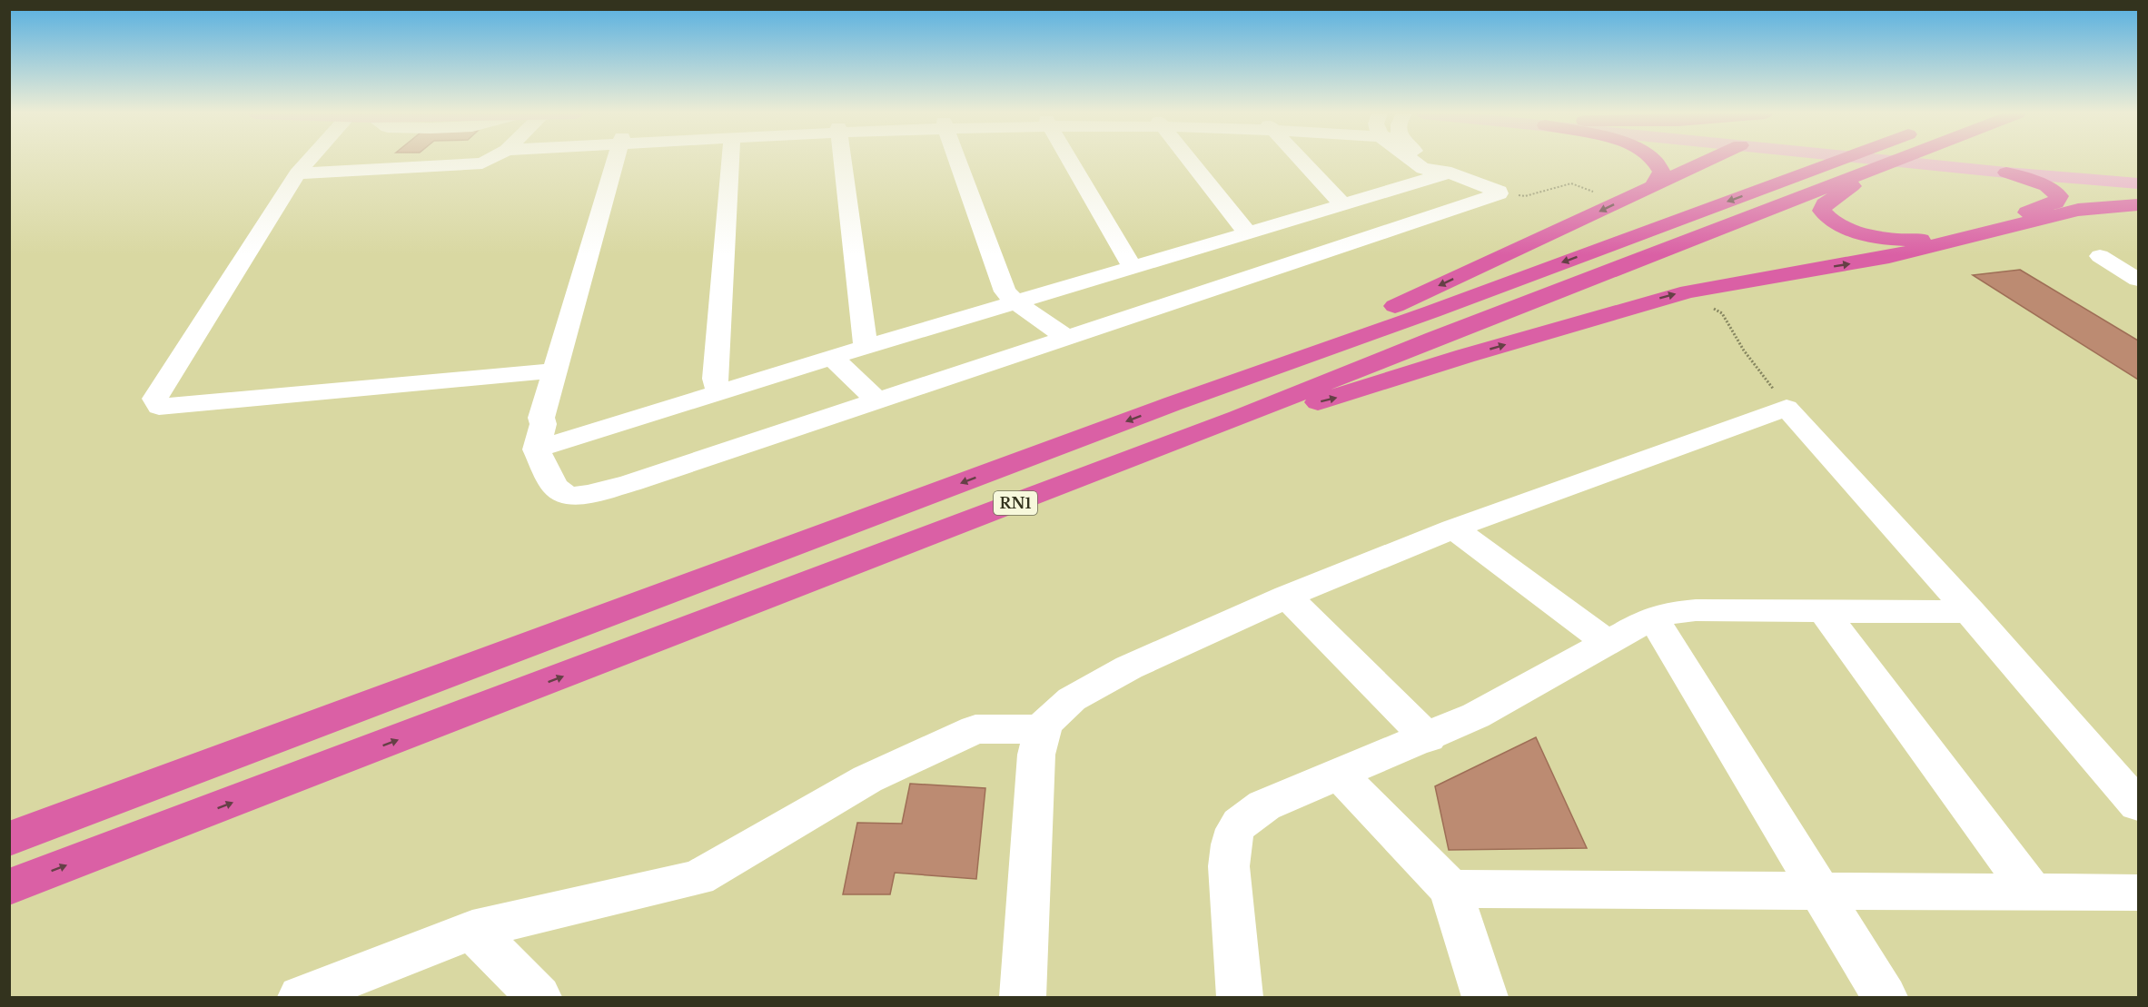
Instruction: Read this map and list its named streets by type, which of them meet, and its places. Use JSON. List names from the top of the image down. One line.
{"streets":{"highway":["RN1"]}}
